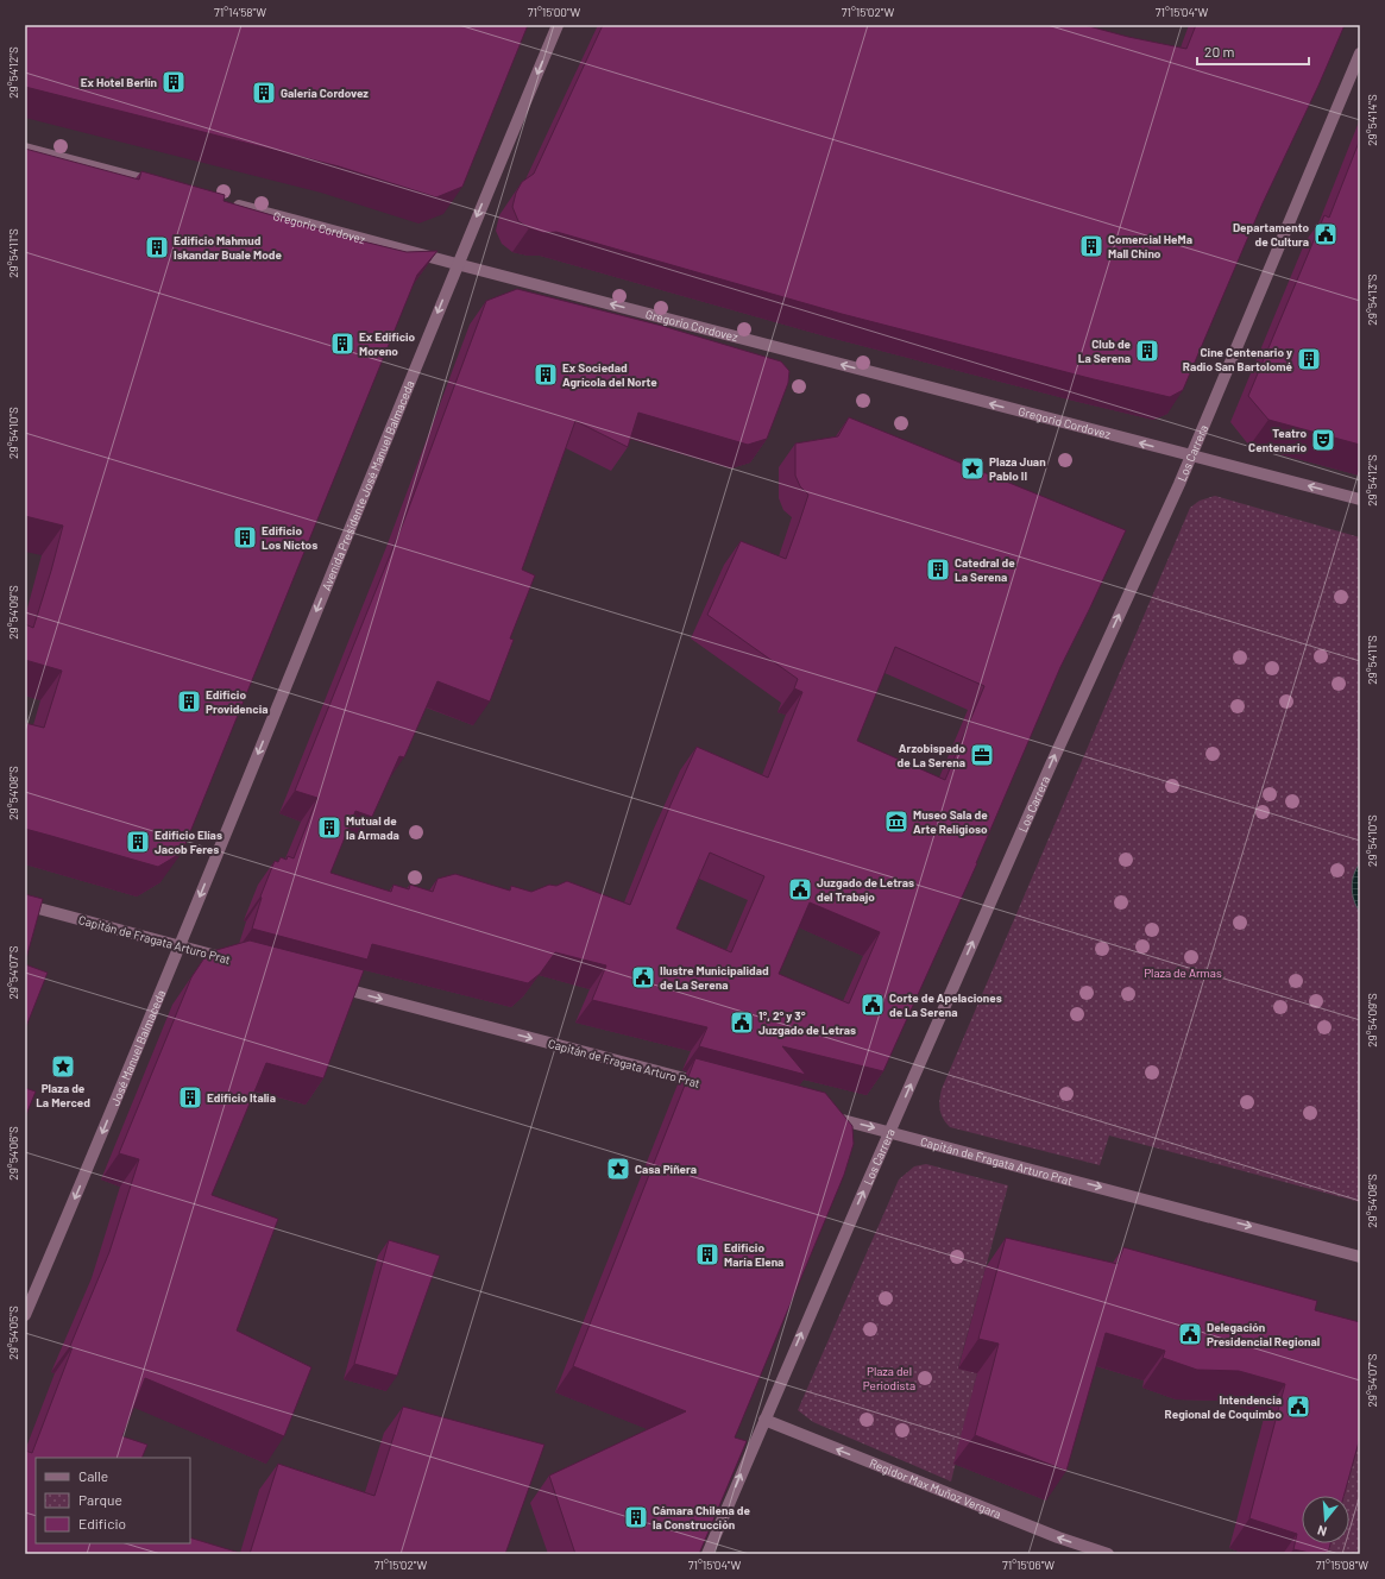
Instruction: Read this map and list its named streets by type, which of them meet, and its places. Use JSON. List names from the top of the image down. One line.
{"streets":{"street":["Gregorio Cordovez","Los Carrera","Avenida Presidente José Manuel Balmaceda","Capitán de Fragata Arturo Prat","José Manuel Balmaceda","Regidor Max Muñoz Vergara"]},"crossings":[["Gregorio Cordovez","Los Carrera"],["Gregorio Cordovez","Avenida Presidente José Manuel Balmaceda"],["Los Carrera","Capitán de Fragata Arturo Prat"],["Los Carrera","Regidor Max Muñoz Vergara"],["Avenida Presidente José Manuel Balmaceda","Capitán de Fragata Arturo Prat"],["Avenida Presidente José Manuel Balmaceda","José Manuel Balmaceda"],["Capitán de Fragata Arturo Prat","José Manuel Balmaceda"]],"one_way":["Gregorio Cordovez","Los Carrera","Avenida Presidente José Manuel Balmaceda","Capitán de Fragata Arturo Prat","José Manuel Balmaceda","Regidor Max Muñoz Vergara"],"parks":["Plaza de Armas","Plaza del Periodista"],"places":{"building":["Ex Hotel Berlín","Galería Cordovez","Comercial HeMa Mall Chino","Edificio Mahmud Iskandar Buale Mode","Ex Edificio Moreno","Club de La Serena","Cine Centenario y Radio San Bartolomé","Ex Sociedad Agrícola del Norte","Edificio Los Nictos","Catedral de La Serena","Edificio Providencia","Mutual de la Armada","Edificio Elías Jacob Feres","Edificio Italia","Edificio María Elena","Cámara Chilena de la Construcción"],"public building":["Departamento de Cultura","Juzgado de Letras del Trabajo","Ilustre Municipalidad de La Serena","Corte de Apelaciones de La Serena","1°, 2° y 3° Juzgado de Letras","Delegación Presidencial Regional","Intendencia Regional de Coquimbo"],"theatre":["Teatro Centenario"],"place":["Plaza Juan Pablo II","Plaza de La Merced","Casa Piñera"],"office":["Arzobispado de La Serena"],"museum":["Museo Sala de Arte Religioso"]},"legend":["Calle","Parque","Edificio"],"scale_bar":"20 m","north":"bottom","coordinates":["71°14'58\"W","71°15'00\"W","71°15'02\"W","71°15'04\"W","29°54'12\"S","29°54'14\"S","29°54'11\"S","29°54'13\"S","29°54'10\"S","29°54'09\"S","29°54'08\"S","29°54'07\"S","29°54'06\"S","29°54'05\"S","71°15'06\"W","71°15'08\"W"]}
